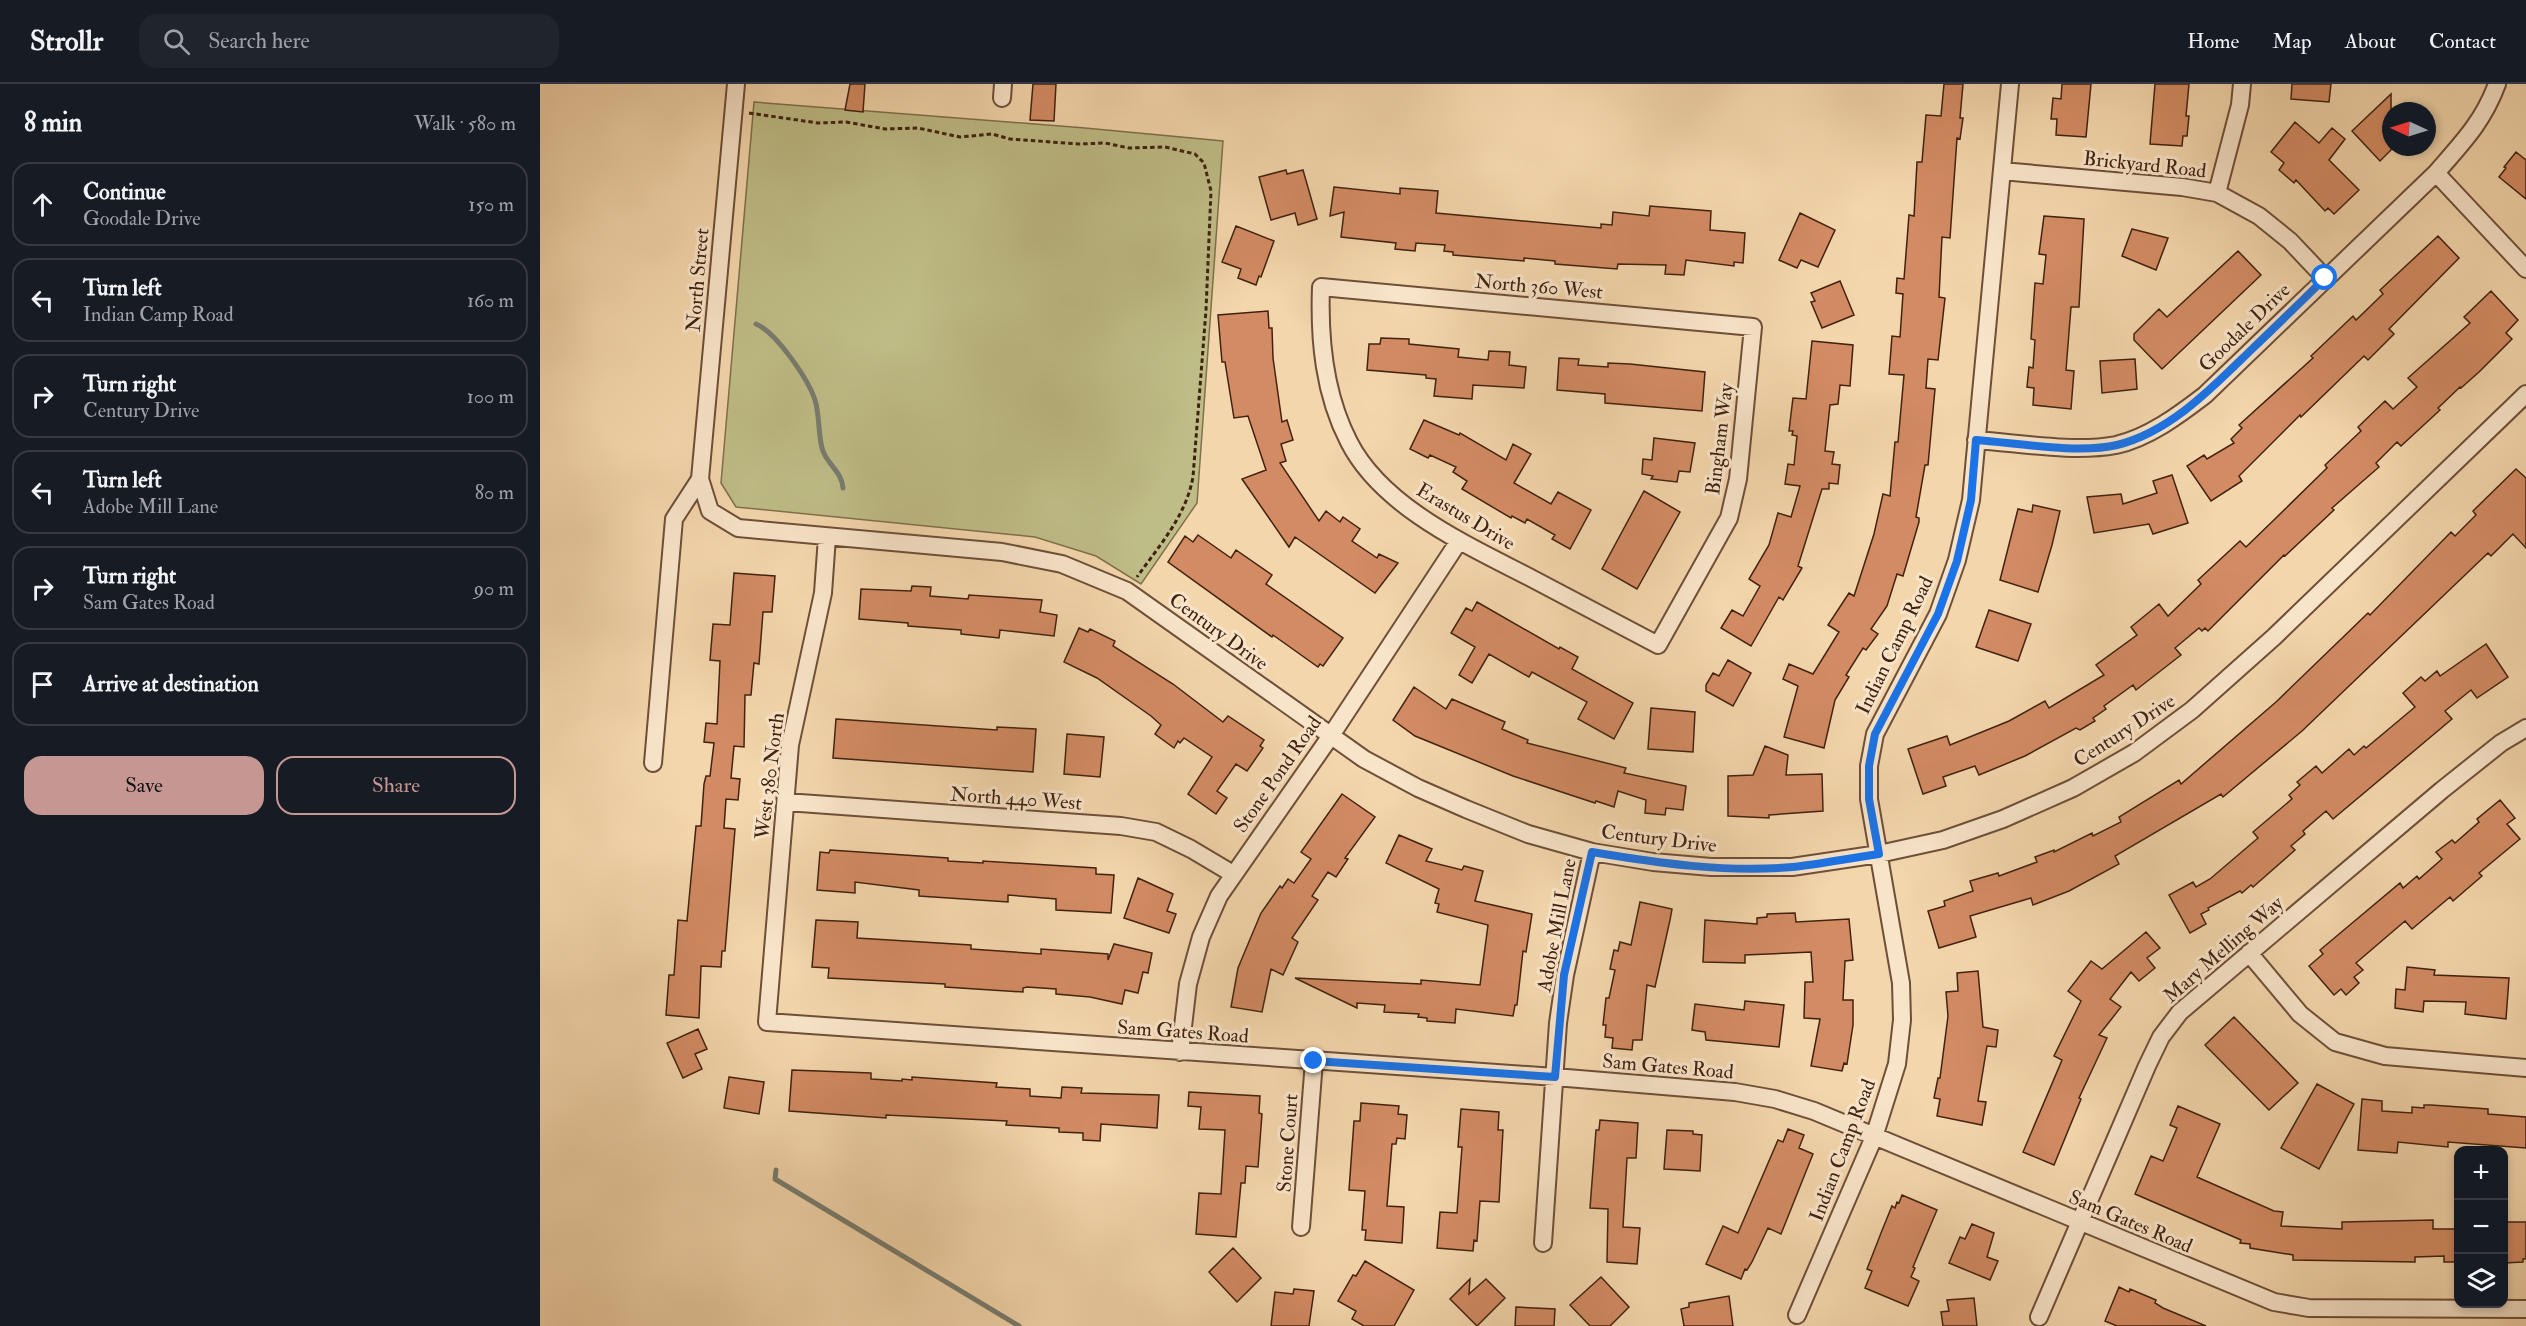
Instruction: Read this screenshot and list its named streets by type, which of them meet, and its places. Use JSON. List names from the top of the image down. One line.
{"streets":{"street":["Brickyard Road","North Street","North 360 West","Goodale Drive","Bingham Way","Erastus Drive","Century Drive","Indian Camp Road","Stone Pond Road","West 380 North","North 440 West","Adobe Mill Lane","Mary Melling Way","Sam Gates Road","Stone Court"]},"crossings":[["Brickyard Road","Goodale Drive"],["Brickyard Road","Indian Camp Road"],["North Street","Century Drive"],["North 360 West","Bingham Way"],["North 360 West","Erastus Drive"],["Goodale Drive","Indian Camp Road"],["Bingham Way","Erastus Drive"],["Erastus Drive","Stone Pond Road"],["Century Drive","Indian Camp Road"],["Century Drive","Stone Pond Road"],["Century Drive","West 380 North"],["Century Drive","Adobe Mill Lane"],["Indian Camp Road","Sam Gates Road"],["Stone Pond Road","North 440 West"],["Stone Pond Road","Sam Gates Road"],["West 380 North","North 440 West"],["West 380 North","Sam Gates Road"],["Adobe Mill Lane","Sam Gates Road"],["Mary Melling Way","Sam Gates Road"],["Sam Gates Road","Stone Court"]],"north":"left","page":{"header":"Strollr","search":"Search here","nav":["Home","Map","About","Contact"],"heading":["8 min","Walk · 580 m"],"list":[["Continue","Goodale Drive","150 m"],["Turn left","Indian Camp Road","160 m"],["Turn right","Century Drive","100 m"],["Turn left","Adobe Mill Lane","80 m"],["Turn right","Sam Gates Road","90 m"],"Arrive at destination"],"buttons":["Save","Share"],"map_buttons":["+","−"]}}
